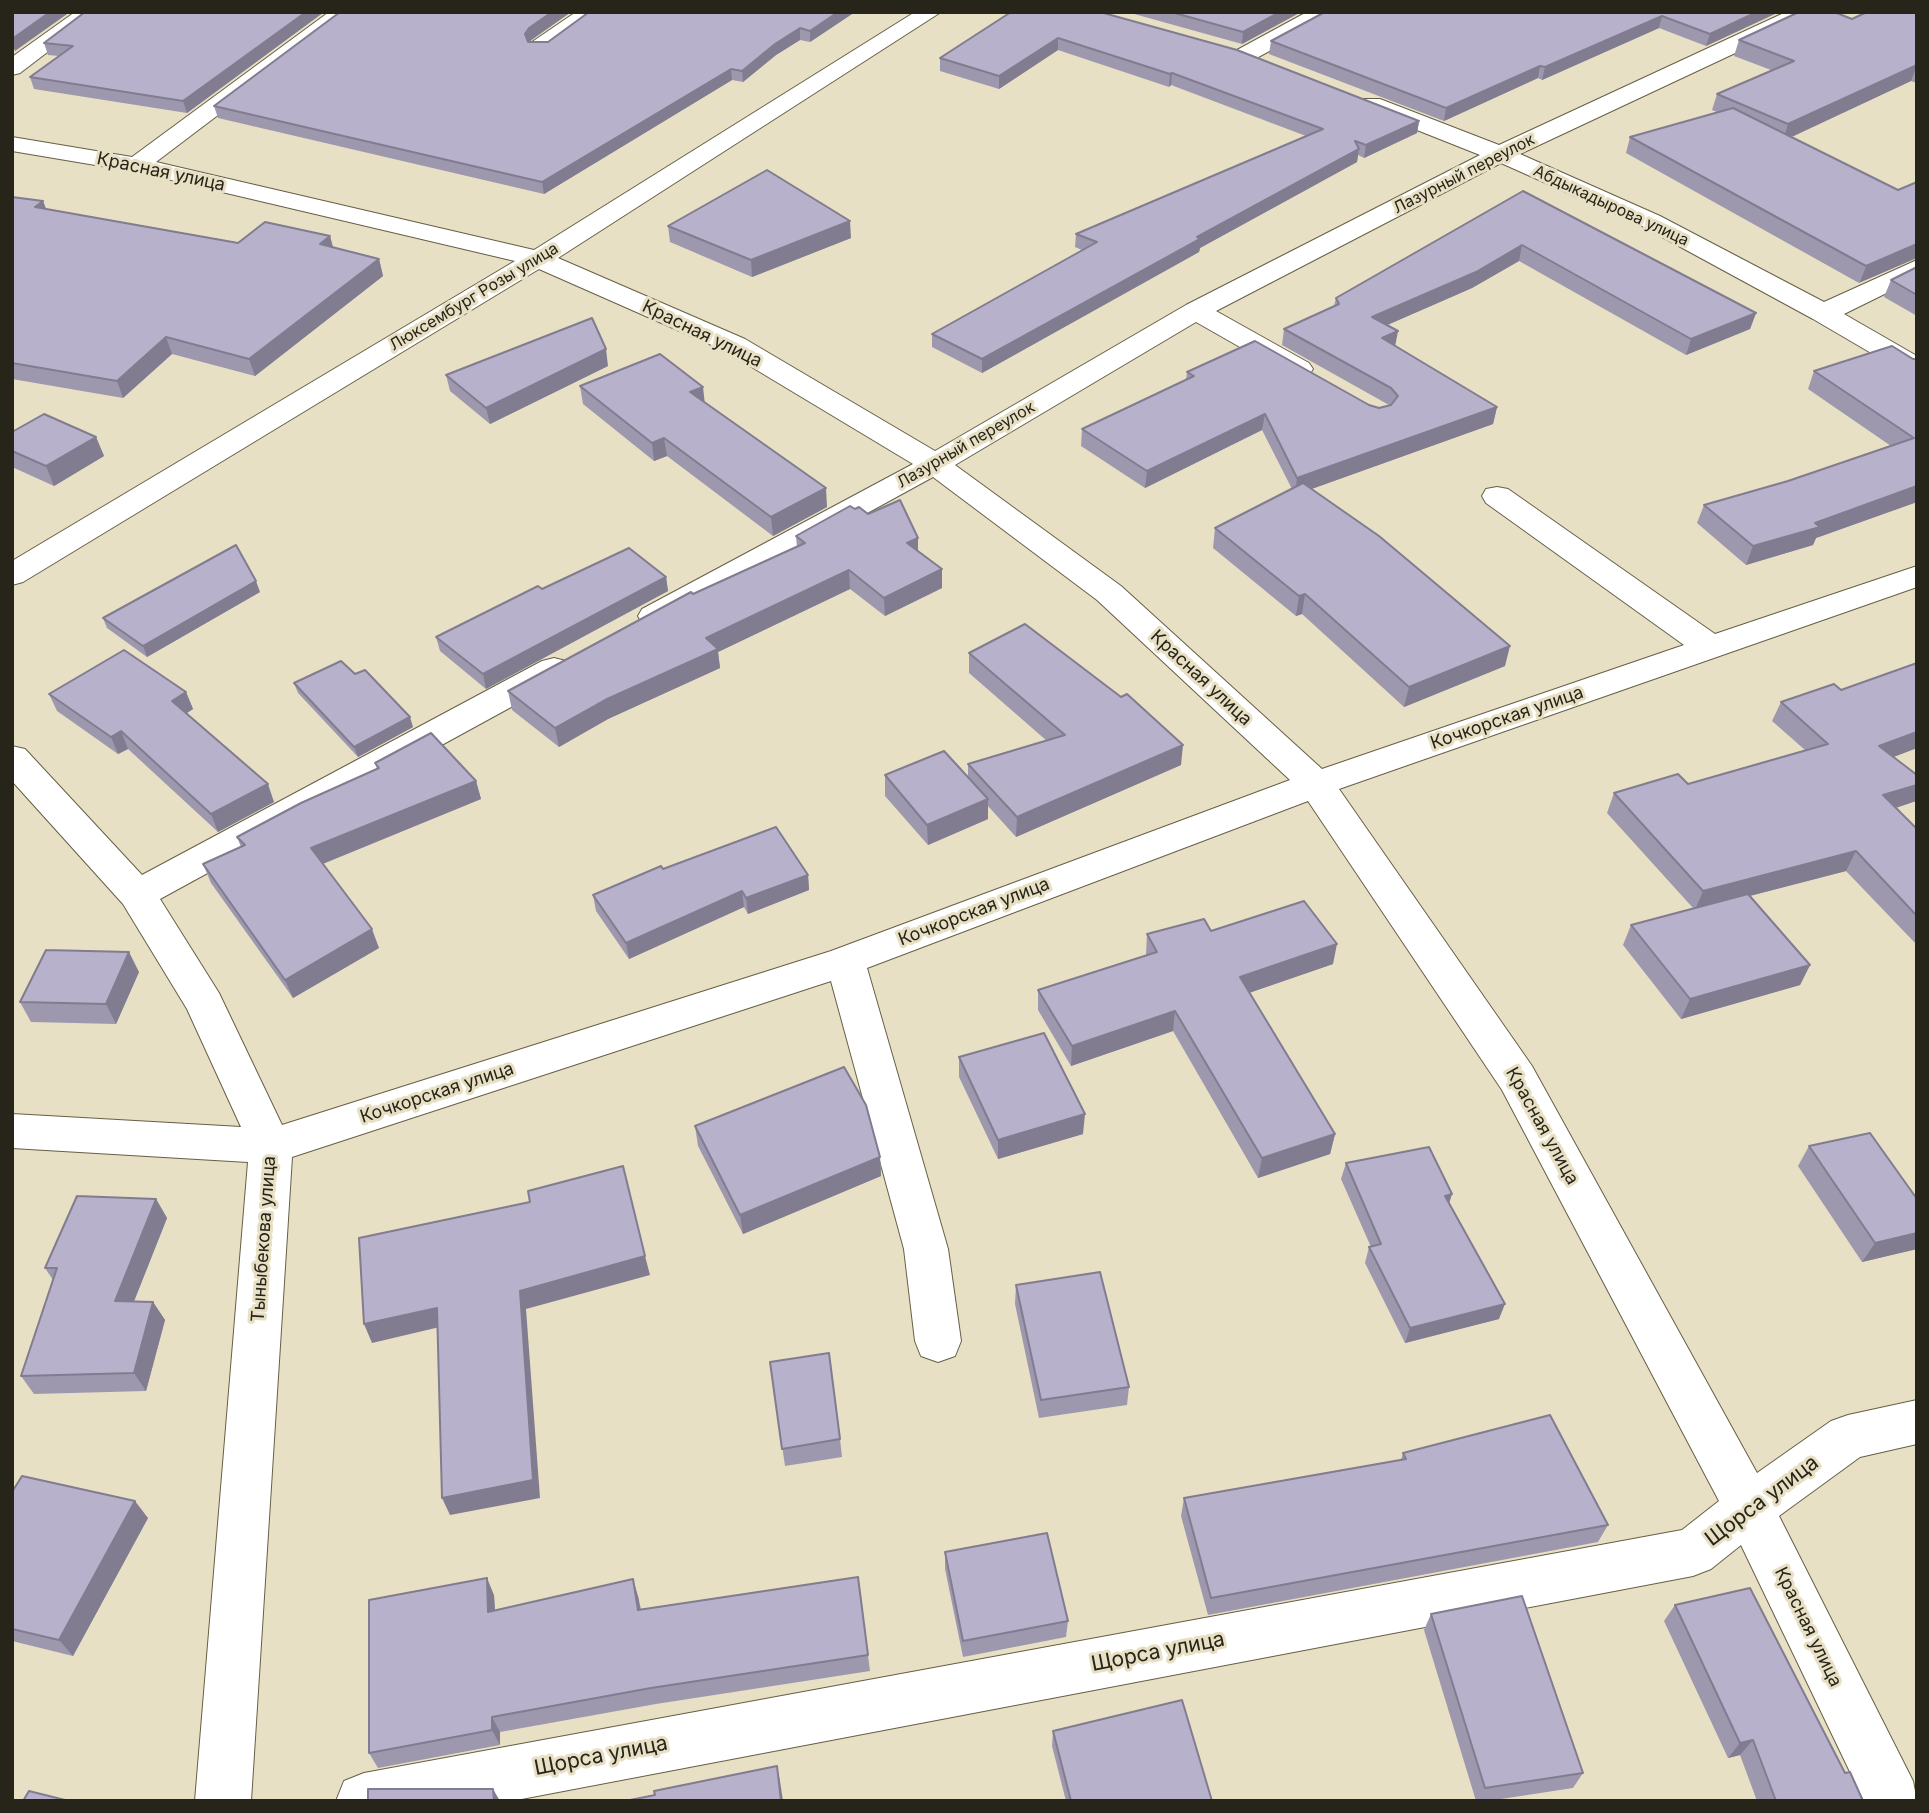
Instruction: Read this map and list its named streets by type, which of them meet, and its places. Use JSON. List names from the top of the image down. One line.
{"streets":{"street":["Красная улица","Лазурный переулок","Абдыкадырова улица","Люксембург Розы улица","Кочкорская улица","Тыныбекова улица","Щорса улица"]},"crossings":[["Красная улица","Лазурный переулок"],["Красная улица","Люксембург Розы улица"],["Красная улица","Кочкорская улица"],["Красная улица","Щорса улица"],["Лазурный переулок","Абдыкадырова улица"],["Кочкорская улица","Тыныбекова улица"]]}
